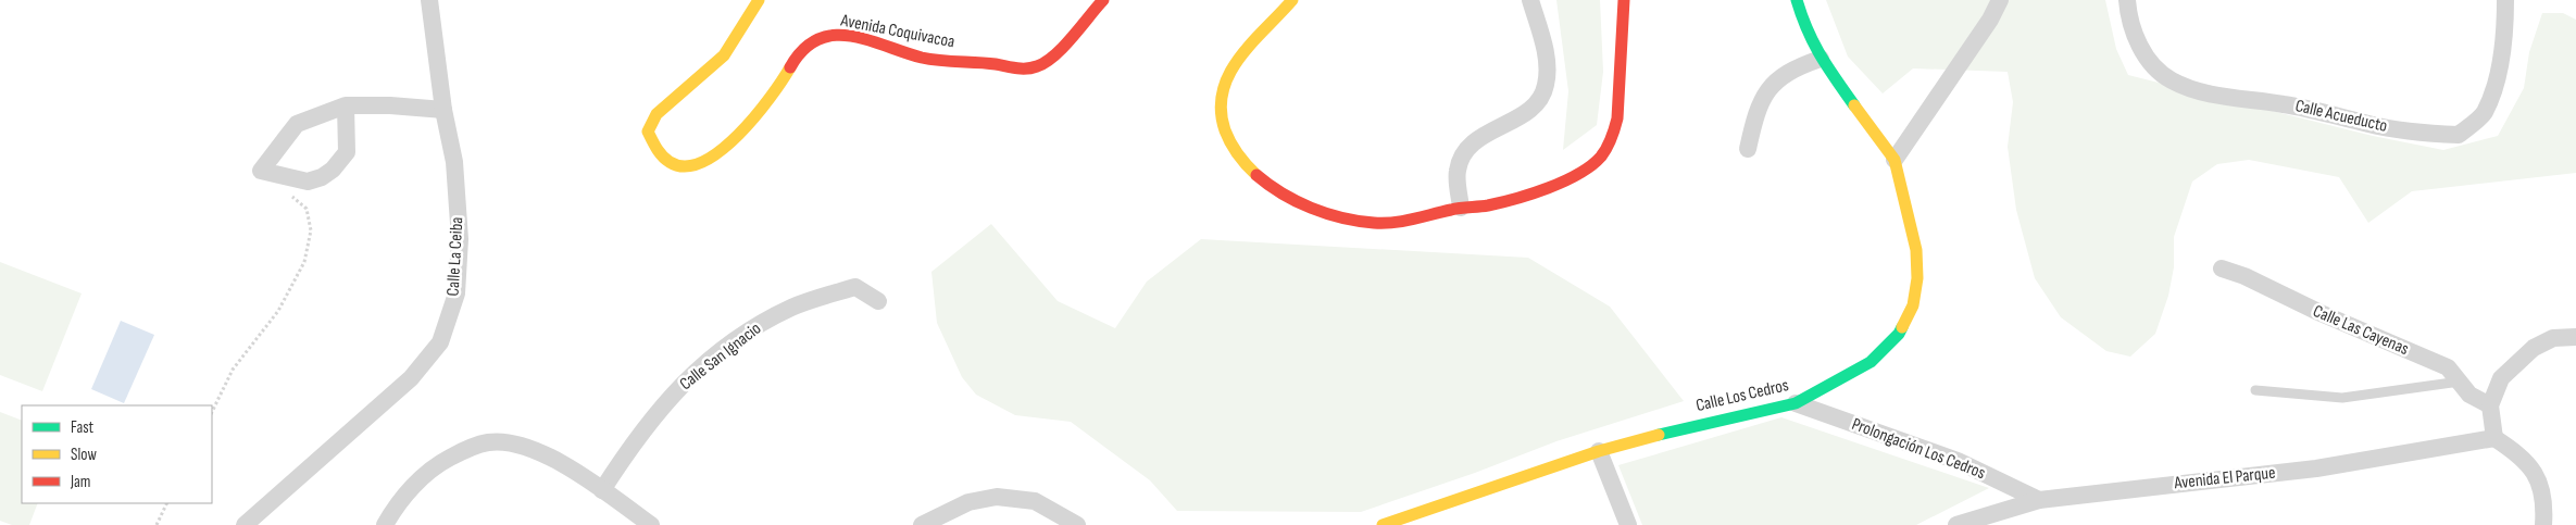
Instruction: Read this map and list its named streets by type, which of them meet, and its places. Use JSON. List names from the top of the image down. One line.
{"streets":{"street":["Avenida Coquivacoa","Calle Acueducto","Calle La Ceiba","Calle Las Cayenas","Calle San Ignacio","Calle Los Cedros","Prolongación Los Cedros","Avenida El Parque"]},"crossings":[["Calle Los Cedros","Prolongación Los Cedros"],["Prolongación Los Cedros","Avenida El Parque"]],"legend":["Fast","Slow","Jam"]}
